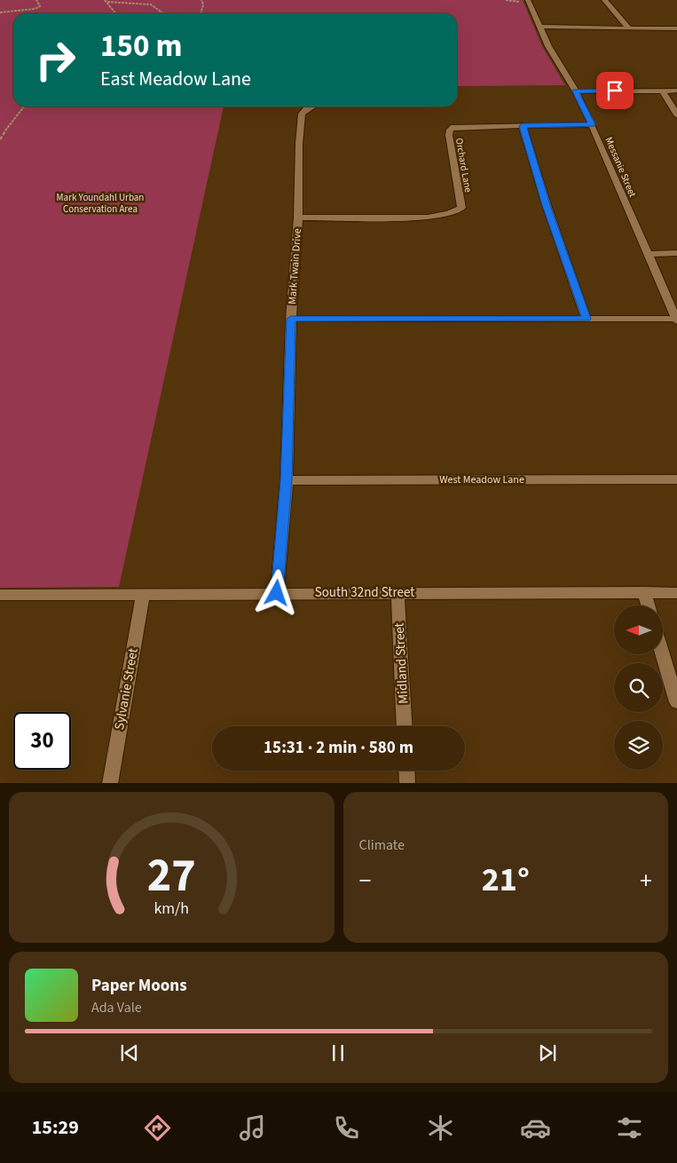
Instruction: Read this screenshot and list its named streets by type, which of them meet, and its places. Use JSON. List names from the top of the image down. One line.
{"streets":{"street":["Orchard Lane","Messanie Street","Mark Twain Drive","West Meadow Lane","South 32nd Street","Midland Street","Sylvanie Street"]},"crossings":[["Orchard Lane","Messanie Street"],["Orchard Lane","Mark Twain Drive"],["Mark Twain Drive","West Meadow Lane"],["Mark Twain Drive","South 32nd Street"],["South 32nd Street","Midland Street"],["South 32nd Street","Sylvanie Street"]],"parks":["Mark Youndahl Urban Conservation Area"],"north":"left","page":{"turn":["150 m","East Meadow Lane"],"limit":"30","trip":"15:31 · 2 min · 580 m","tile":"Climate","heat":["−","21°","+"],"song":["Paper Moons","Ada Vale"],"tabs":"15:29","gauge":["27","km/h"]}}
